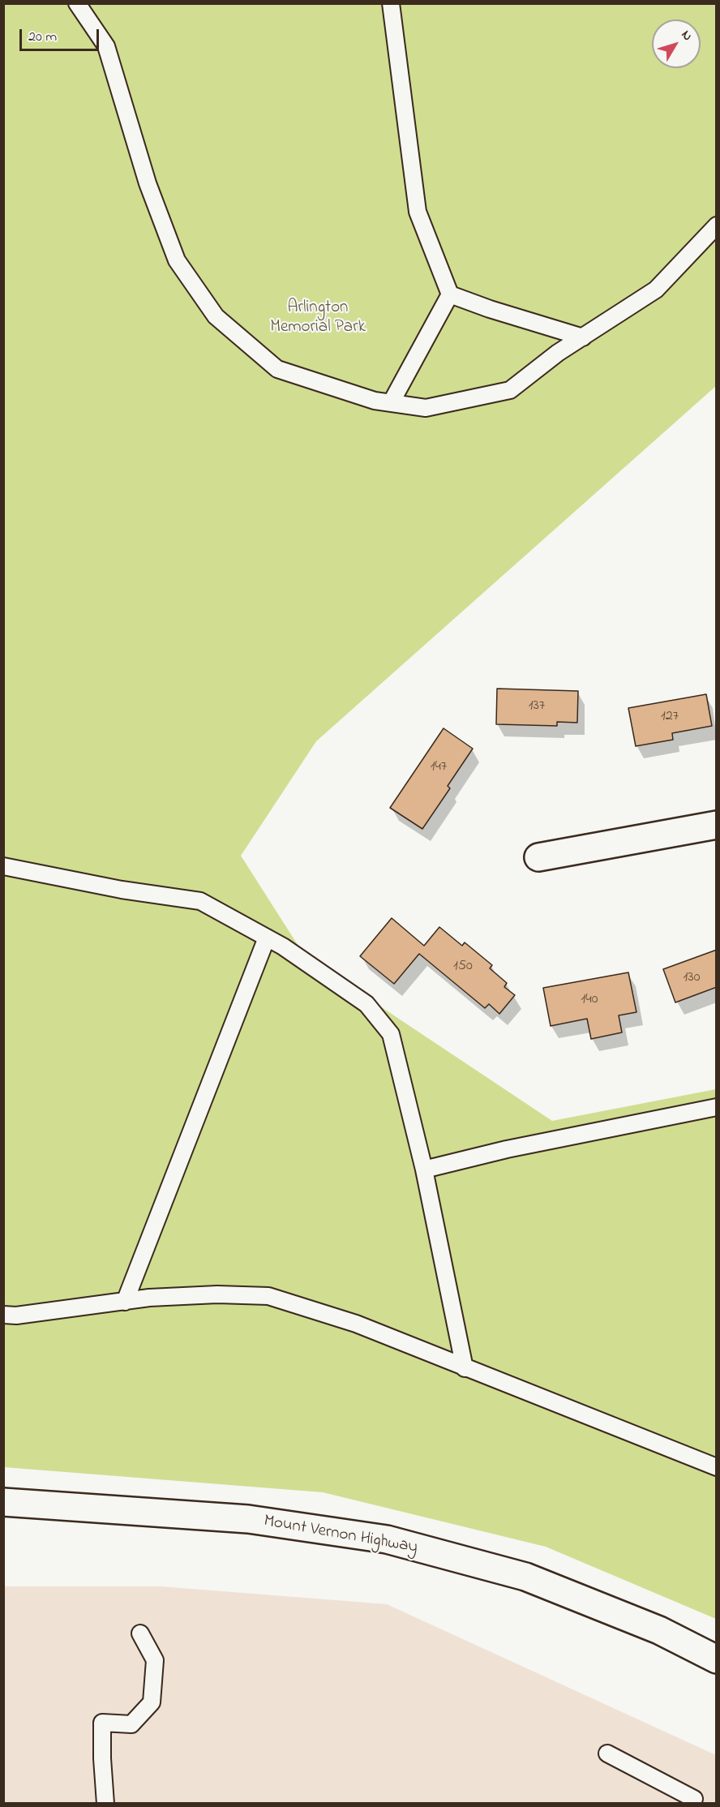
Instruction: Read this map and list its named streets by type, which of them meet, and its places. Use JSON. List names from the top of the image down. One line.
{"streets":{"street":["Mount Vernon Highway"]},"parks":["Arlington Memorial Park"],"house_numbers":["137","127","147","150","130","140"],"scale_bar":"20 m","north":"top right"}
